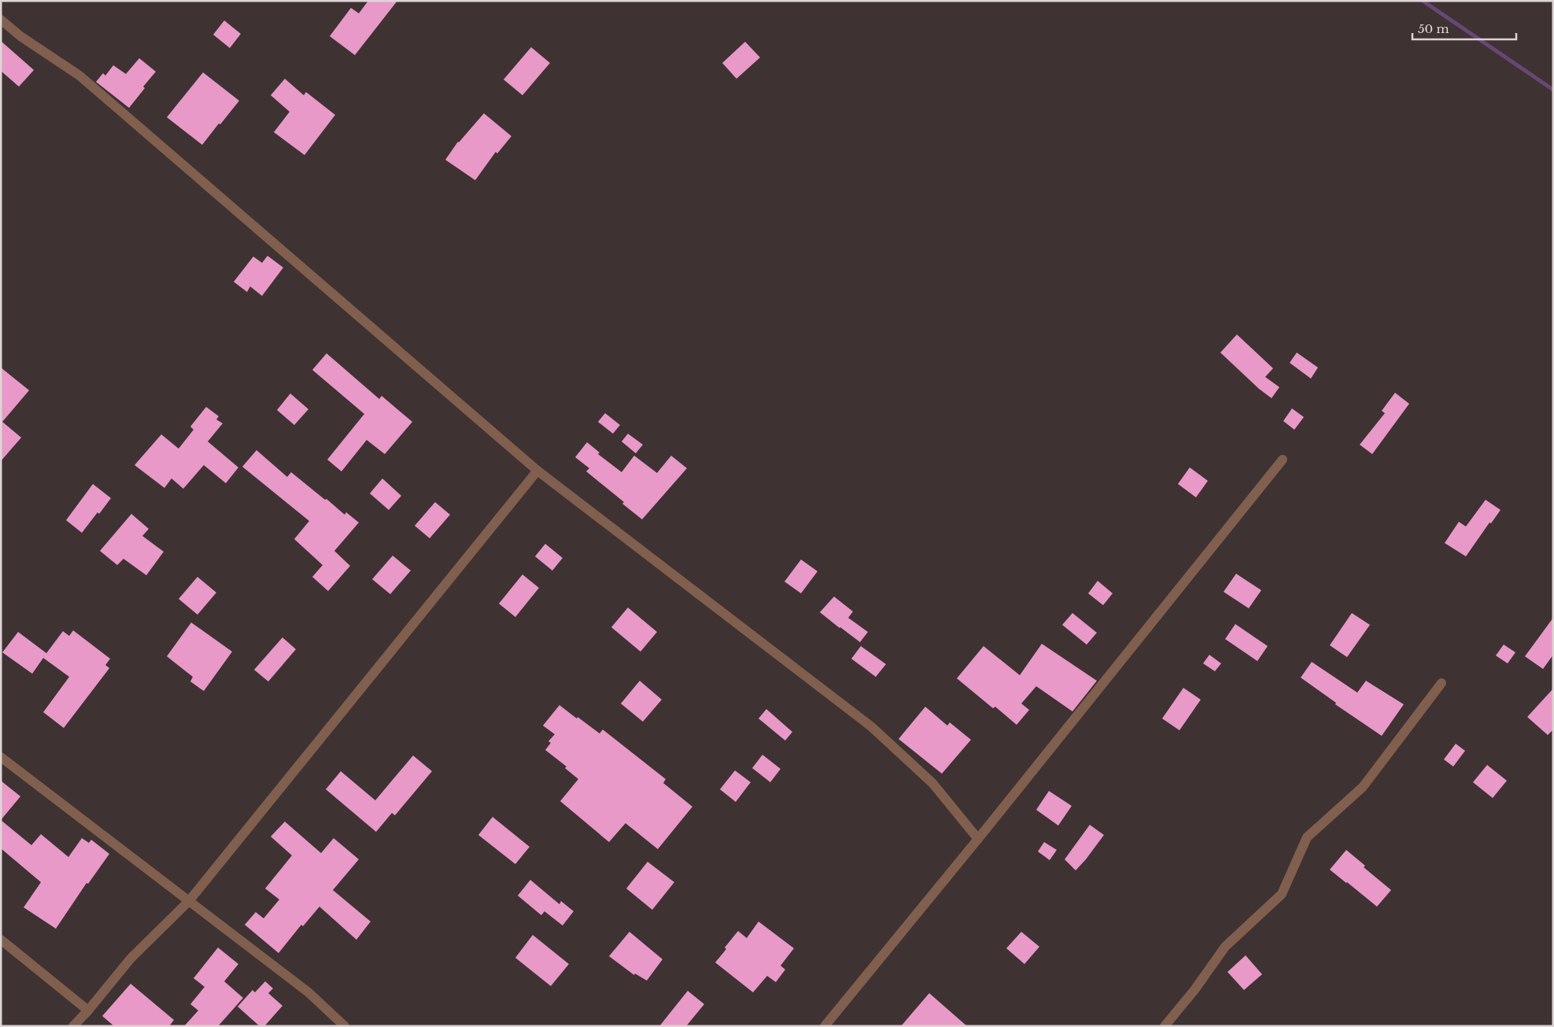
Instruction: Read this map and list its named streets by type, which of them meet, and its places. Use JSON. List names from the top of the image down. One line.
{"scale_bar":"50 m"}
